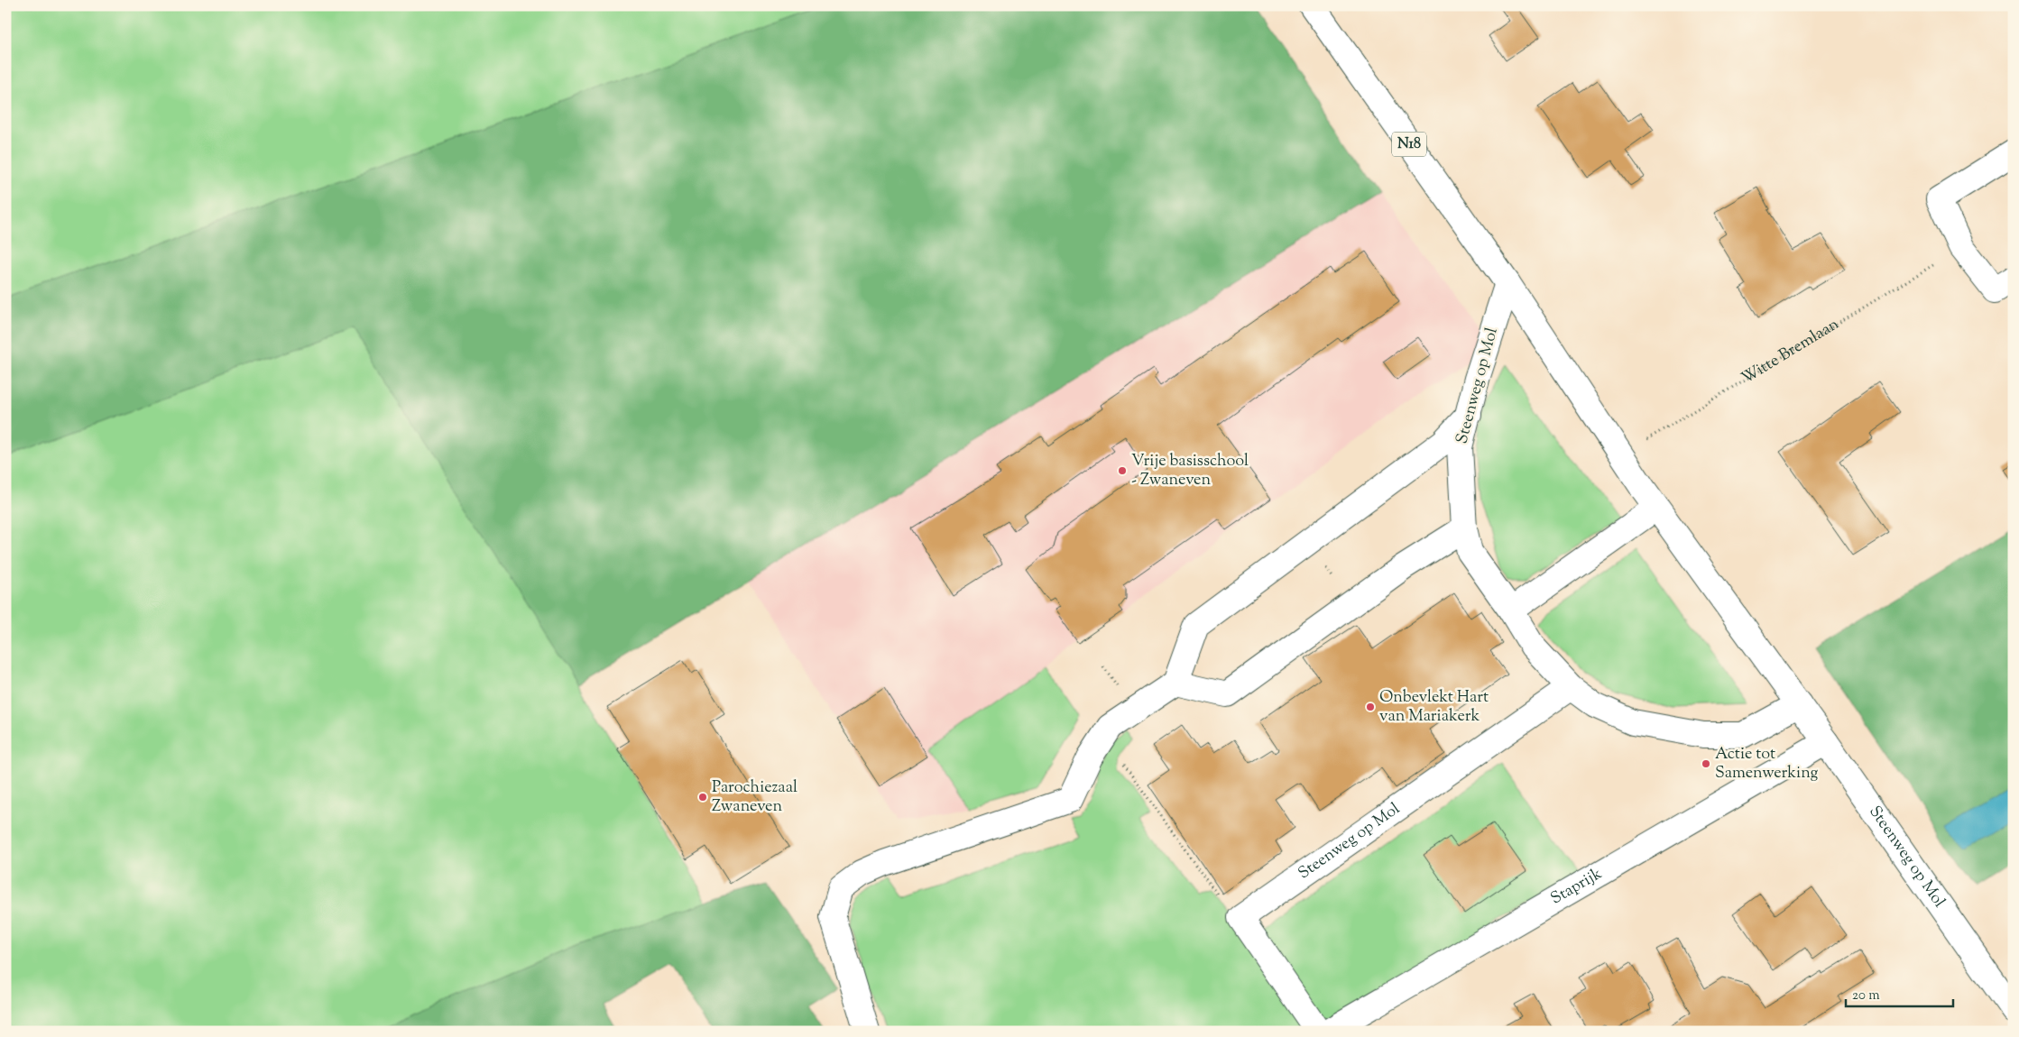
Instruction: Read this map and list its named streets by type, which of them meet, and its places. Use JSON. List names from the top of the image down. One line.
{"streets":{"street":["N18","Steenweg op Mol","Staprijk"],"path":["Witte Bremlaan"]},"crossings":[["Witte Bremlaan","Steenweg op Mol"],["Steenweg op Mol","Staprijk"]],"places":["Vrije basisschool - Zwaneven","Onbevlekt Hart van Mariakerk","Actie tot Samenwerking","Parochiezaal Zwaneven"],"scale_bar":"20 m"}
